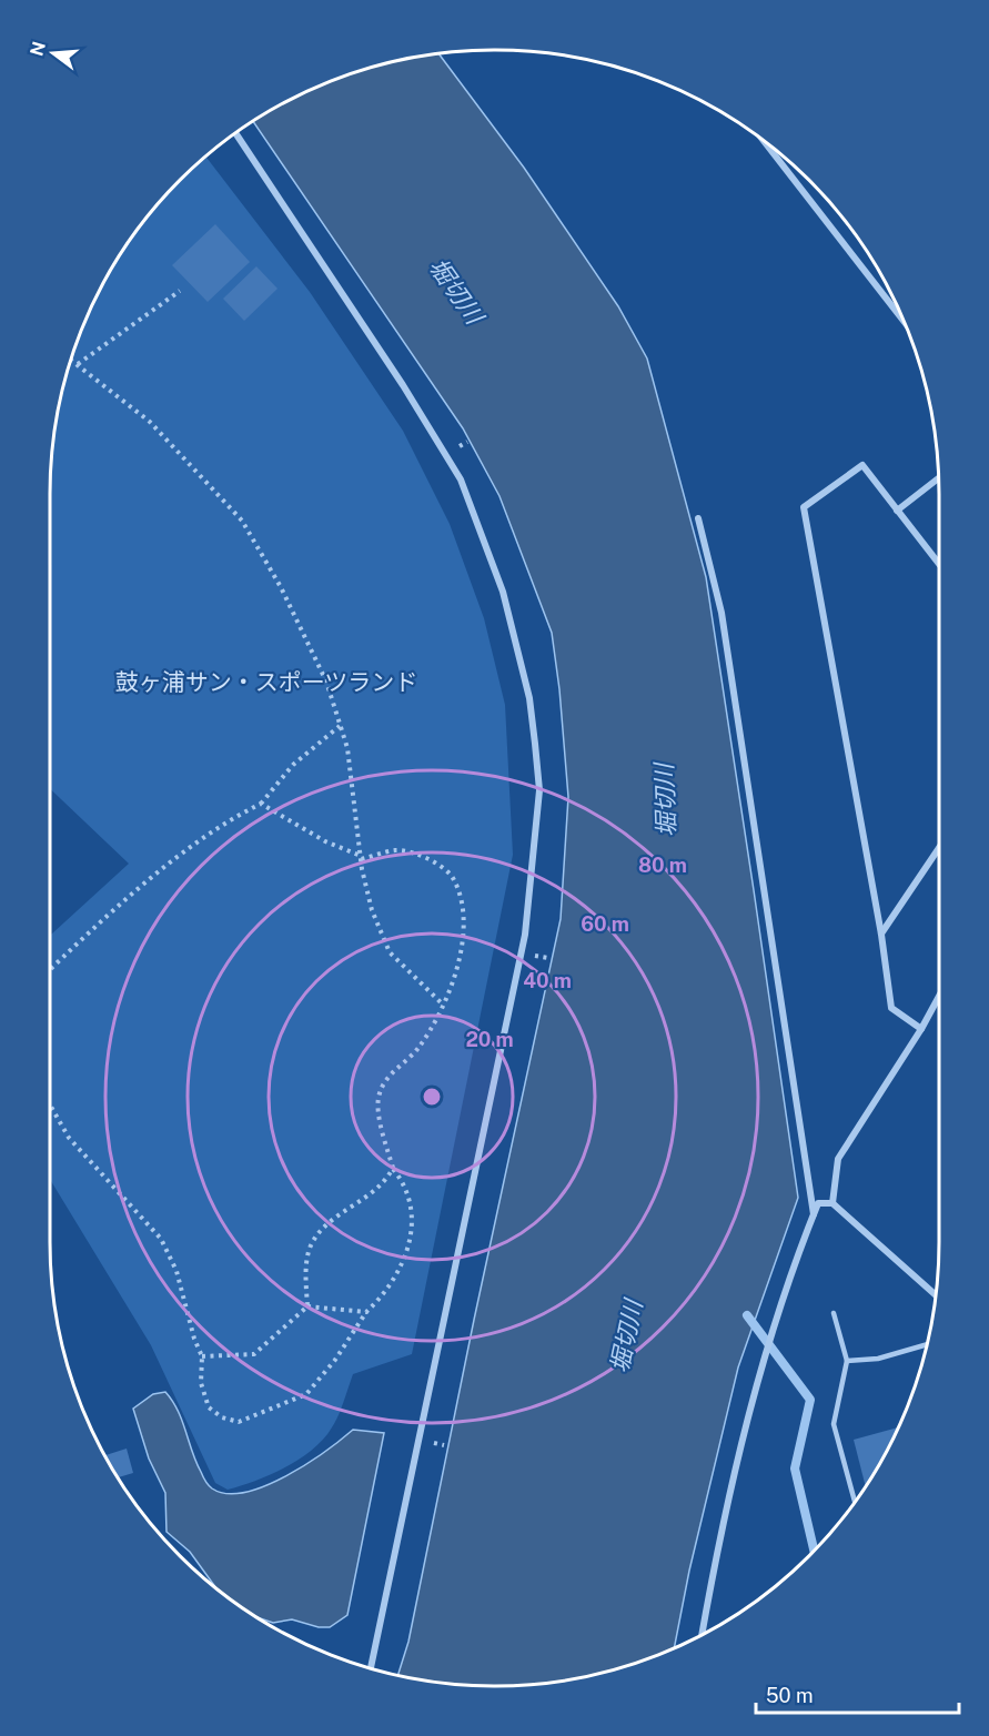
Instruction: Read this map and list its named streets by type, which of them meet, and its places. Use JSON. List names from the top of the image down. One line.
{"water":["堀切川"],"parks":["鼓ヶ浦サン・スポーツランド"],"scale_bar":"50 m","north":"left","rings":["80 m","60 m","40 m","20 m"]}
